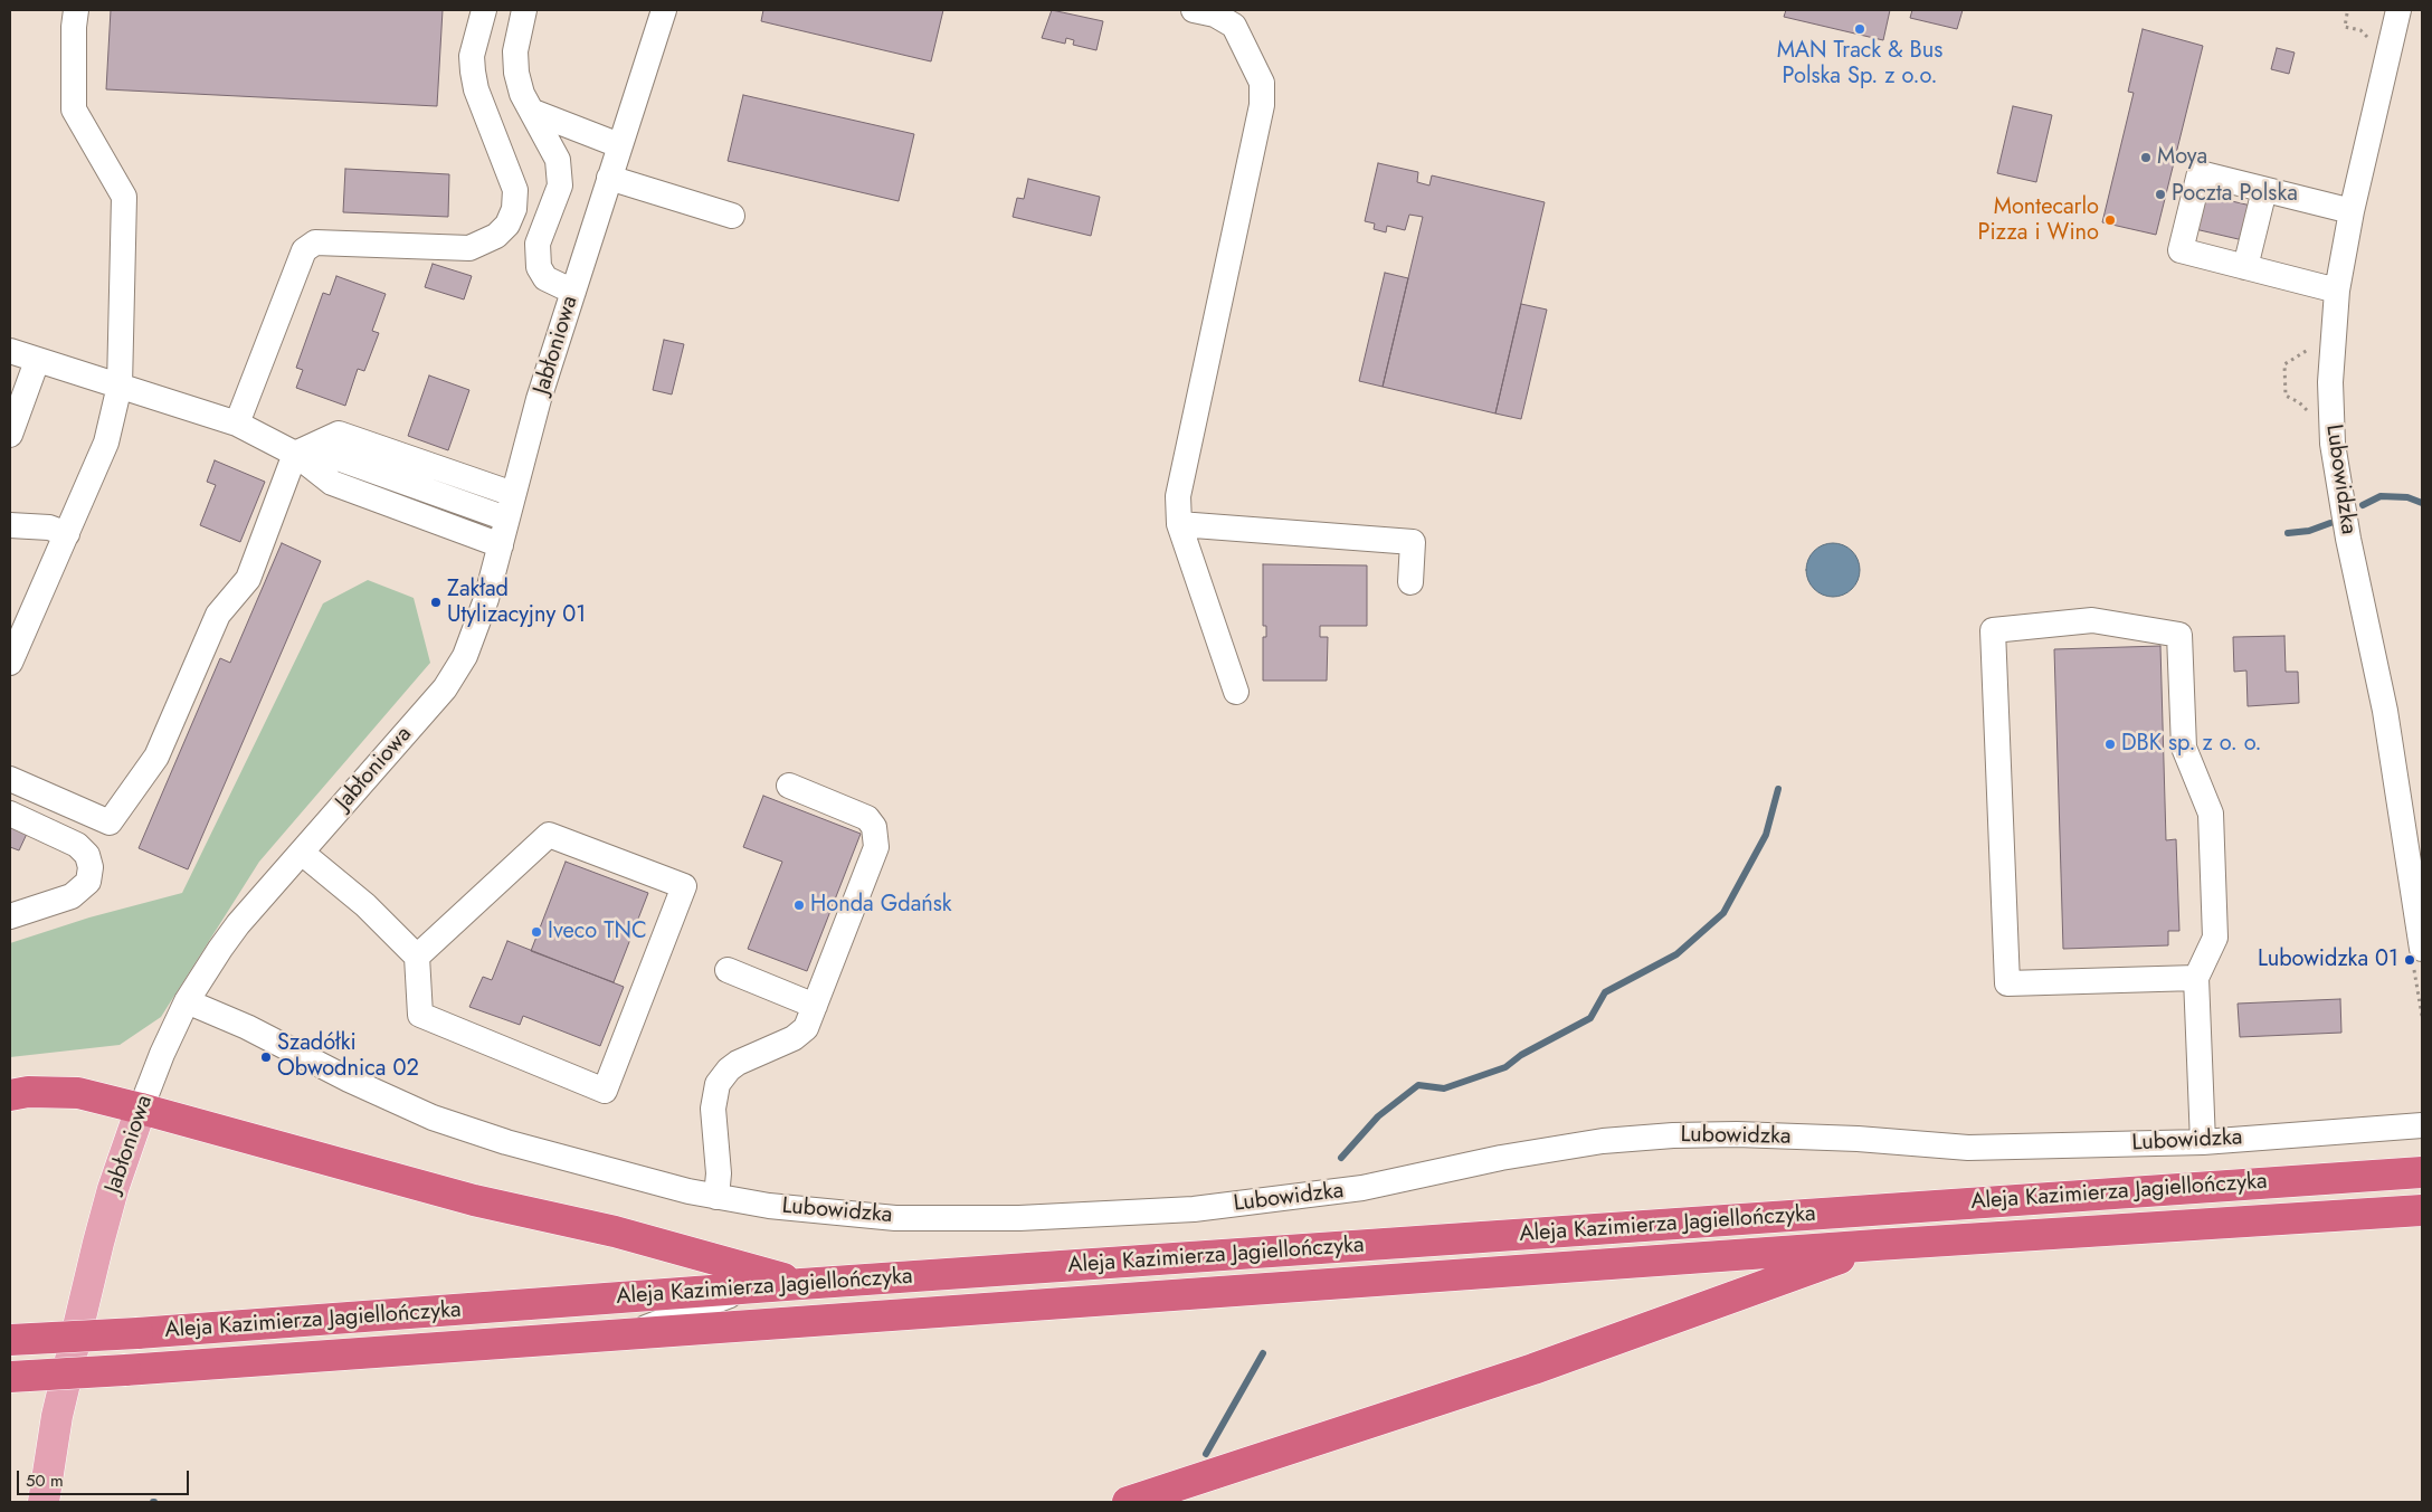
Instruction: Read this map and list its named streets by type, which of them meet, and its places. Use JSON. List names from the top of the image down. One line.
{"streets":{"highway":["Aleja Kazimierza Jagiellończyka"],"main road":["Jabłoniowa"],"street":["Lubowidzka"]},"crossings":[["Jabłoniowa","Lubowidzka"]],"places":["MAN Track & Bus Polska Sp. z o.o.","Moya","Poczta Polska","Montecarlo Pizza i Wino","Zakład Utylizacyjny 01","DBK sp. z o. o.","Honda Gdańsk","Iveco TNC","Lubowidzka 01","Szadółki Obwodnica 02"],"scale_bar":"50 m"}
